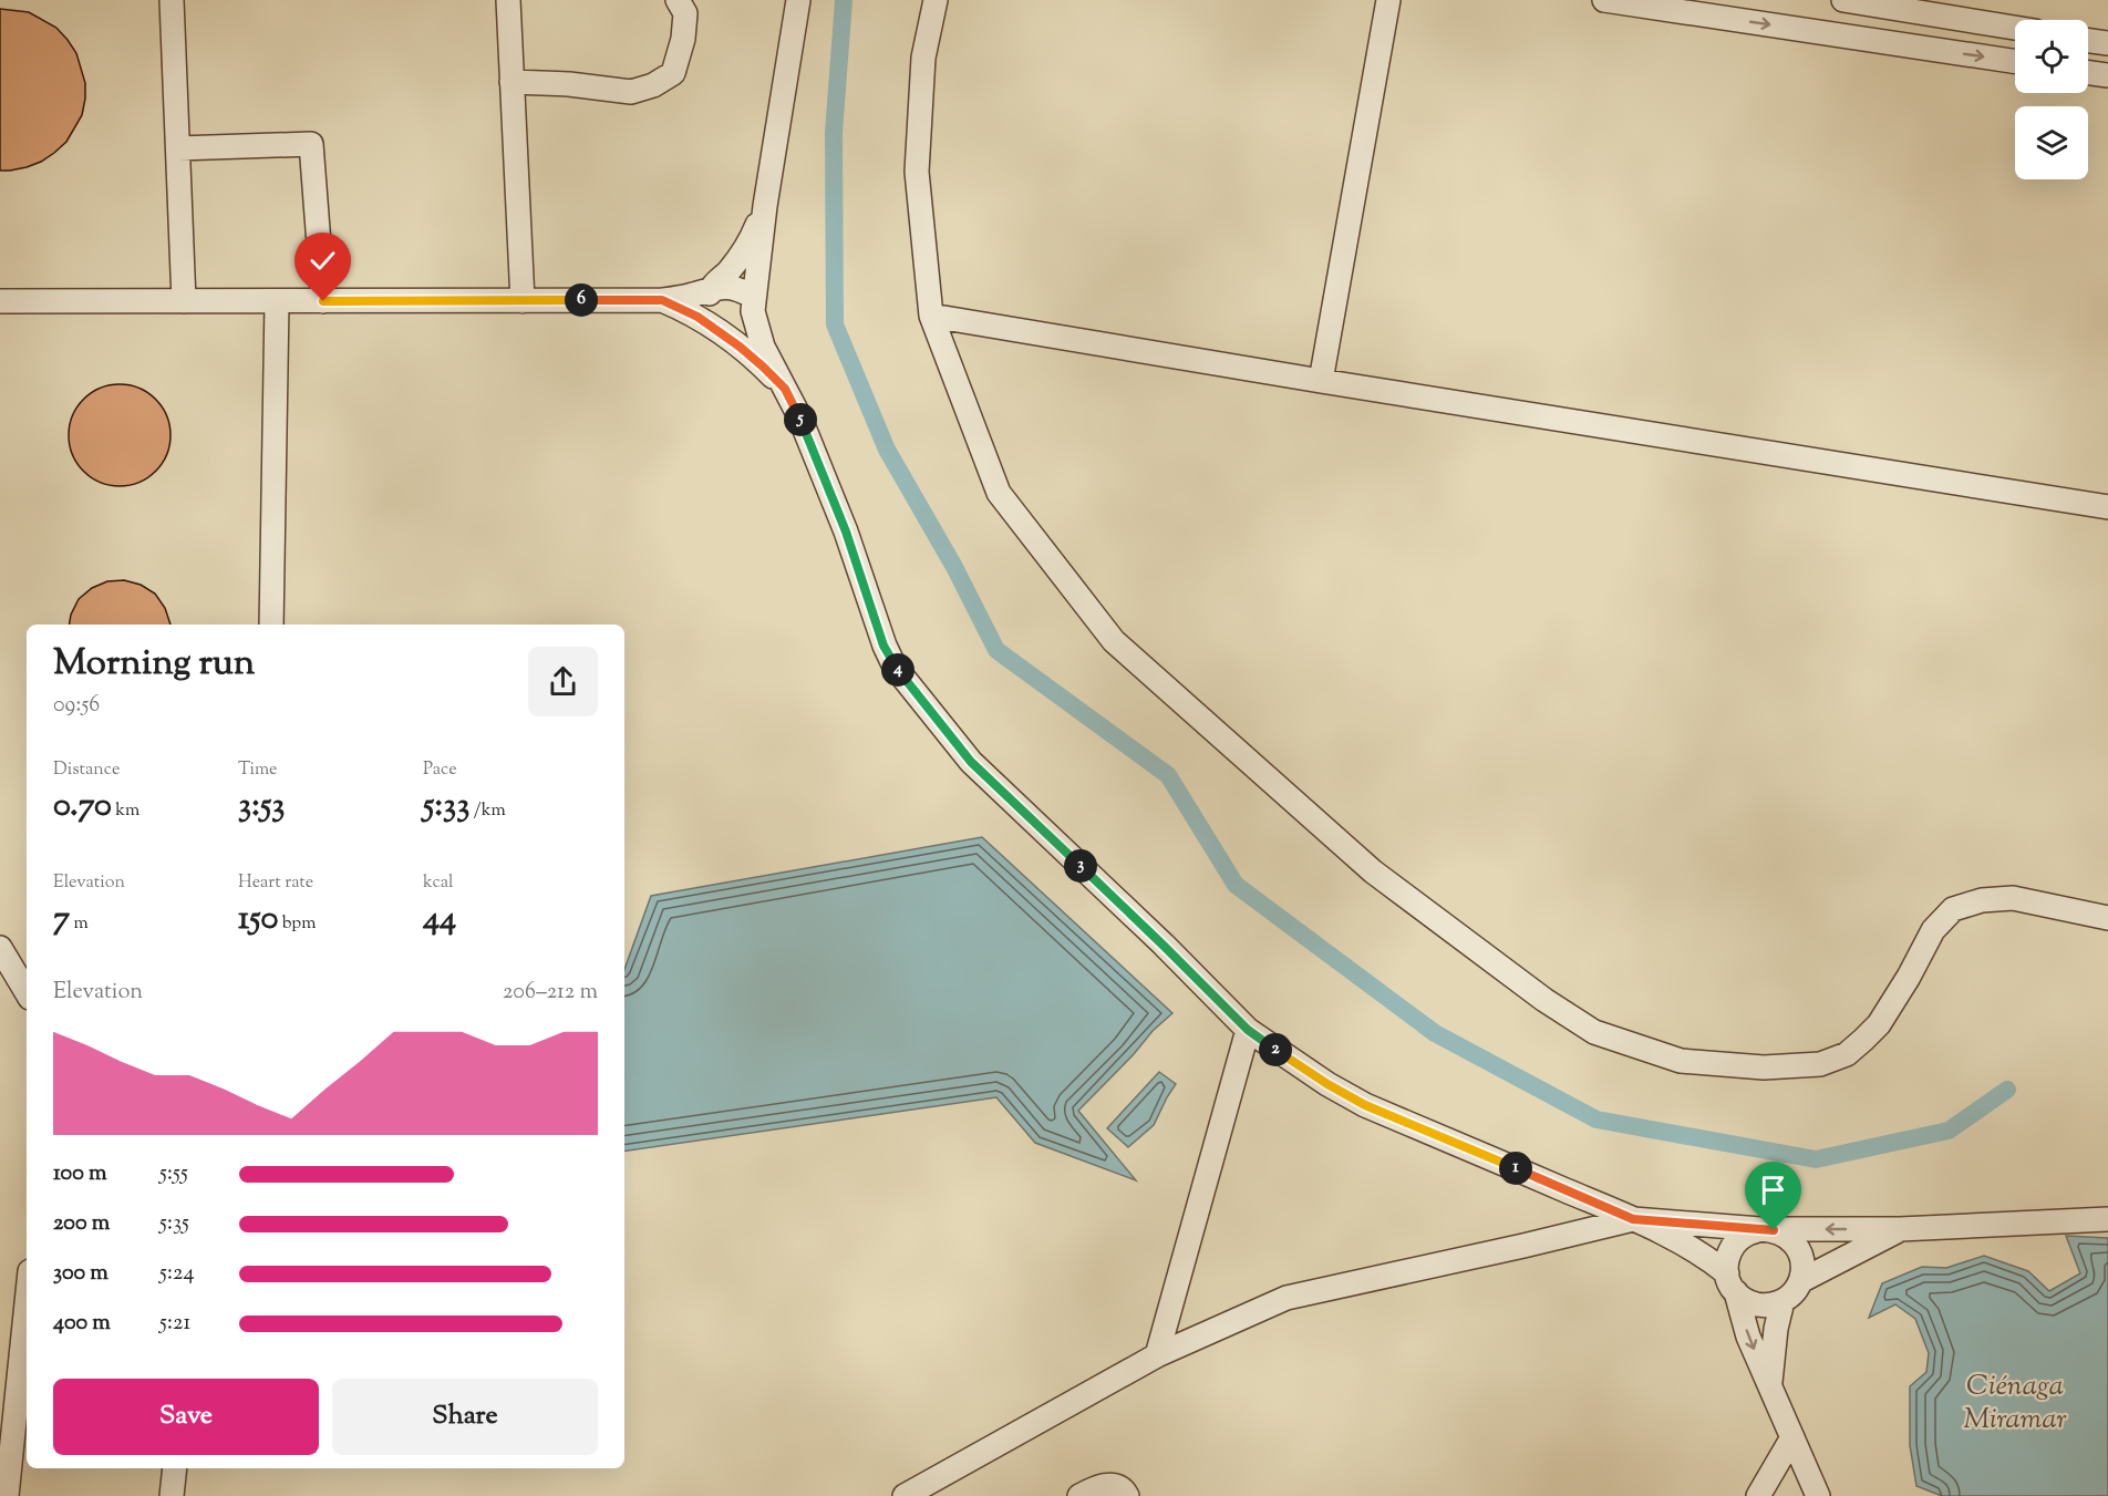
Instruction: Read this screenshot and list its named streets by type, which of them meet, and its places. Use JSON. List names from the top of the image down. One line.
{"water":["Ciénaga Miramar"],"page":{"pins":["6","5","4","3","2","1"],"heading":["Morning run","09:56"],"stats":[["Distance","0.70 km"],["Time","3:53"],["Pace","5:33 /km"],["Elevation","7 m"],["Heart rate","150 bpm"],["kcal","44"]],"chart":["Elevation","206–212 m"],"list":[{"name":"100 m","note":"5:55"},{"name":"200 m","note":"5:35"},{"name":"300 m","note":"5:24"},{"name":"400 m","note":"5:21"}],"buttons":["Save","Share"]}}
